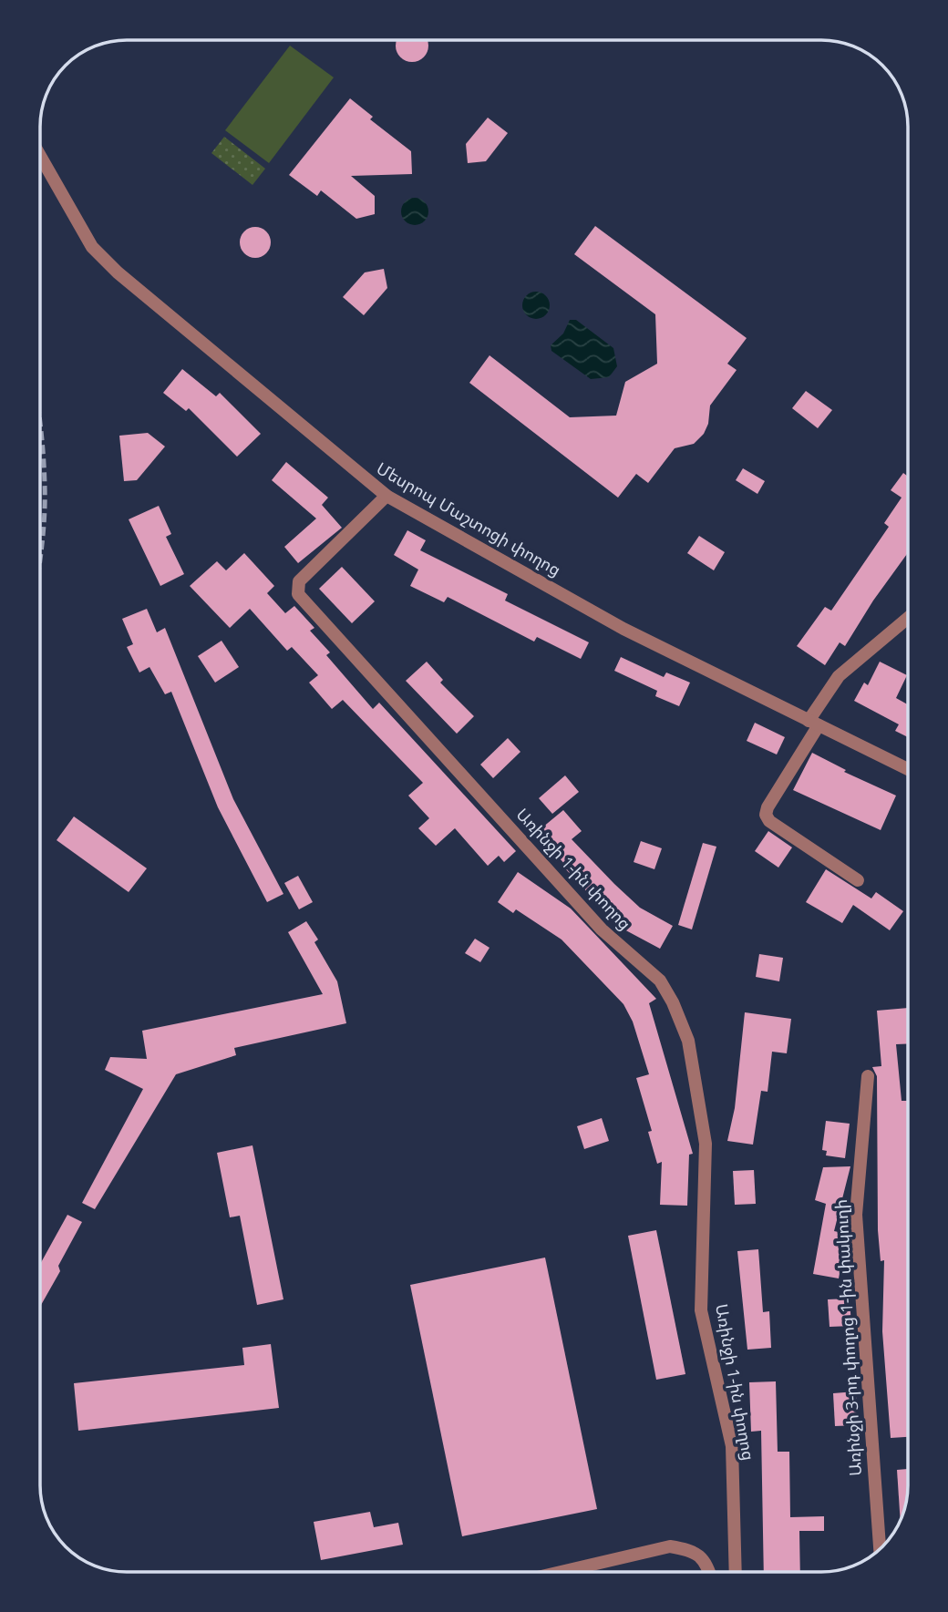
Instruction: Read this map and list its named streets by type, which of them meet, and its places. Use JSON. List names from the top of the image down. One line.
{"streets":{"street":["Մեսրոպ Մաշտոցի փողոց","Առինջի 1-ին փողոց","Առինջի 3-րդ փողոց 1-ին փակուղի"]},"crossings":[["Մեսրոպ Մաշտոցի փողոց","Առինջի 1-ին փողոց"]]}
